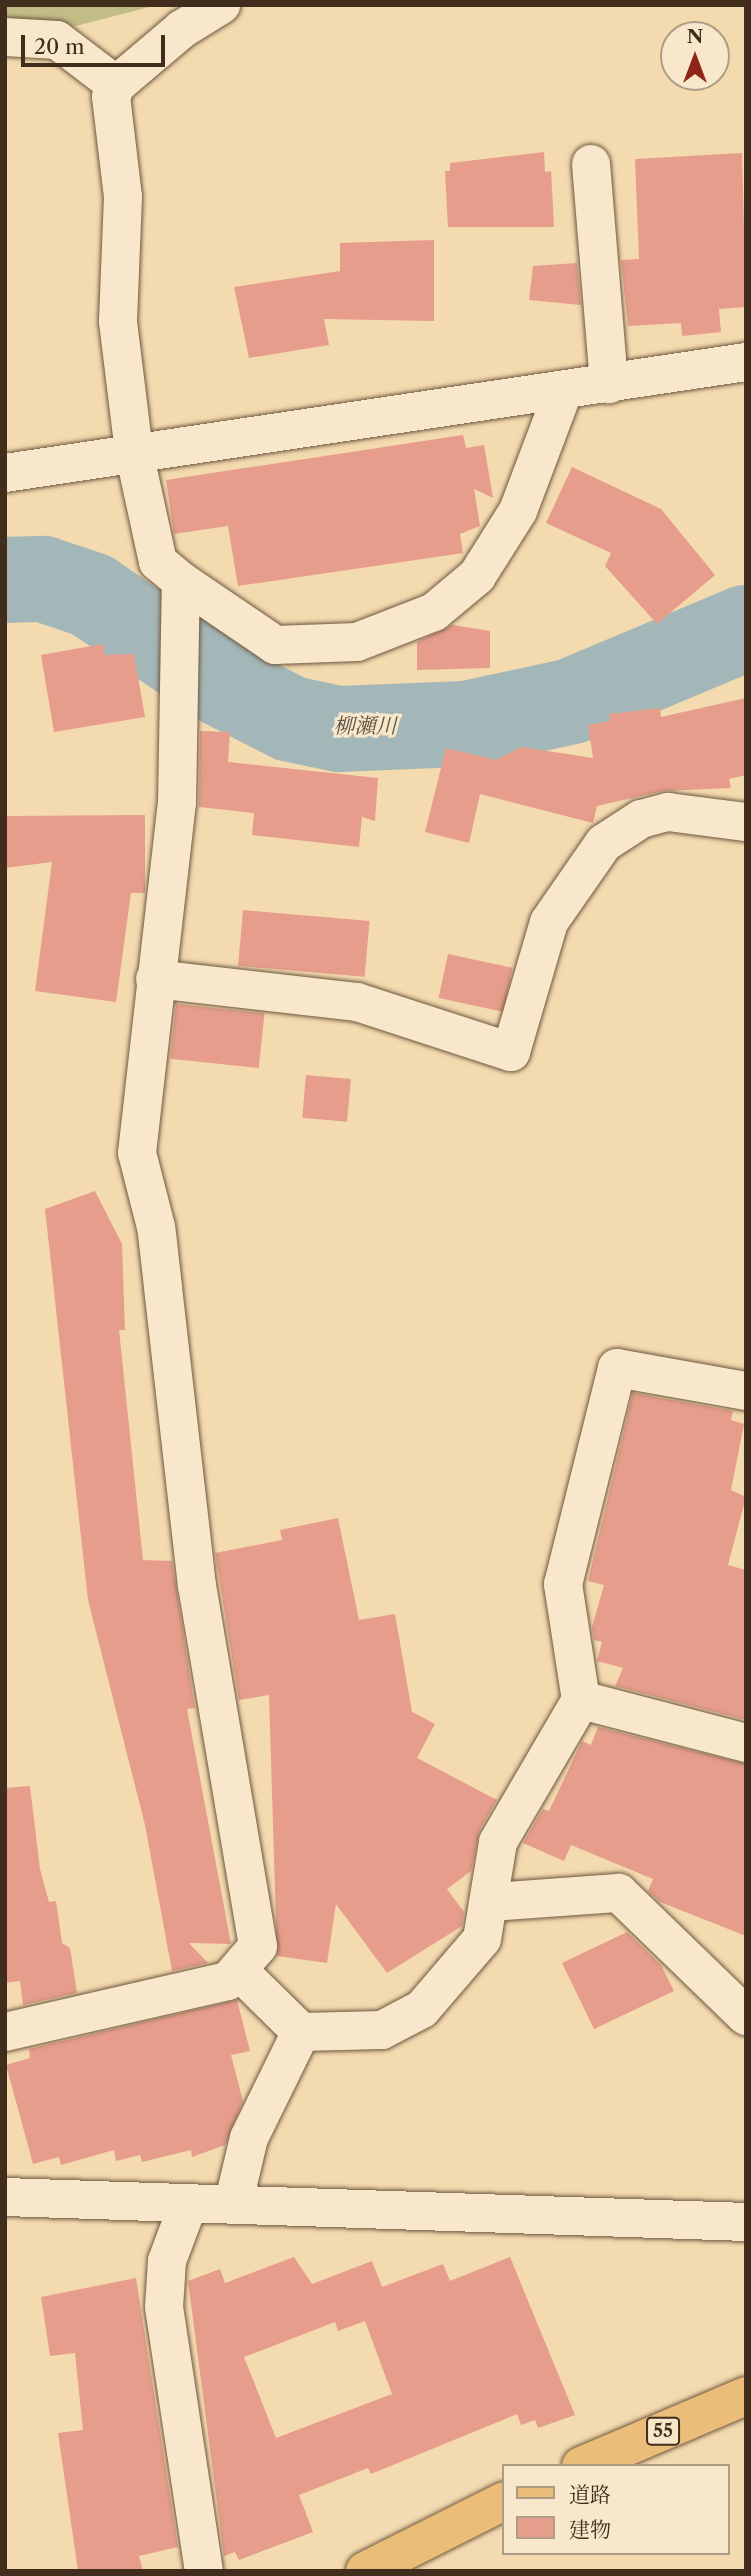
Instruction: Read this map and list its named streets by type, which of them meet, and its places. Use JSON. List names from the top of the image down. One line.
{"streets":{"main road":["55"]},"water":["柳瀬川"],"legend":["道路","建物"],"scale_bar":"20 m","north":"top"}
